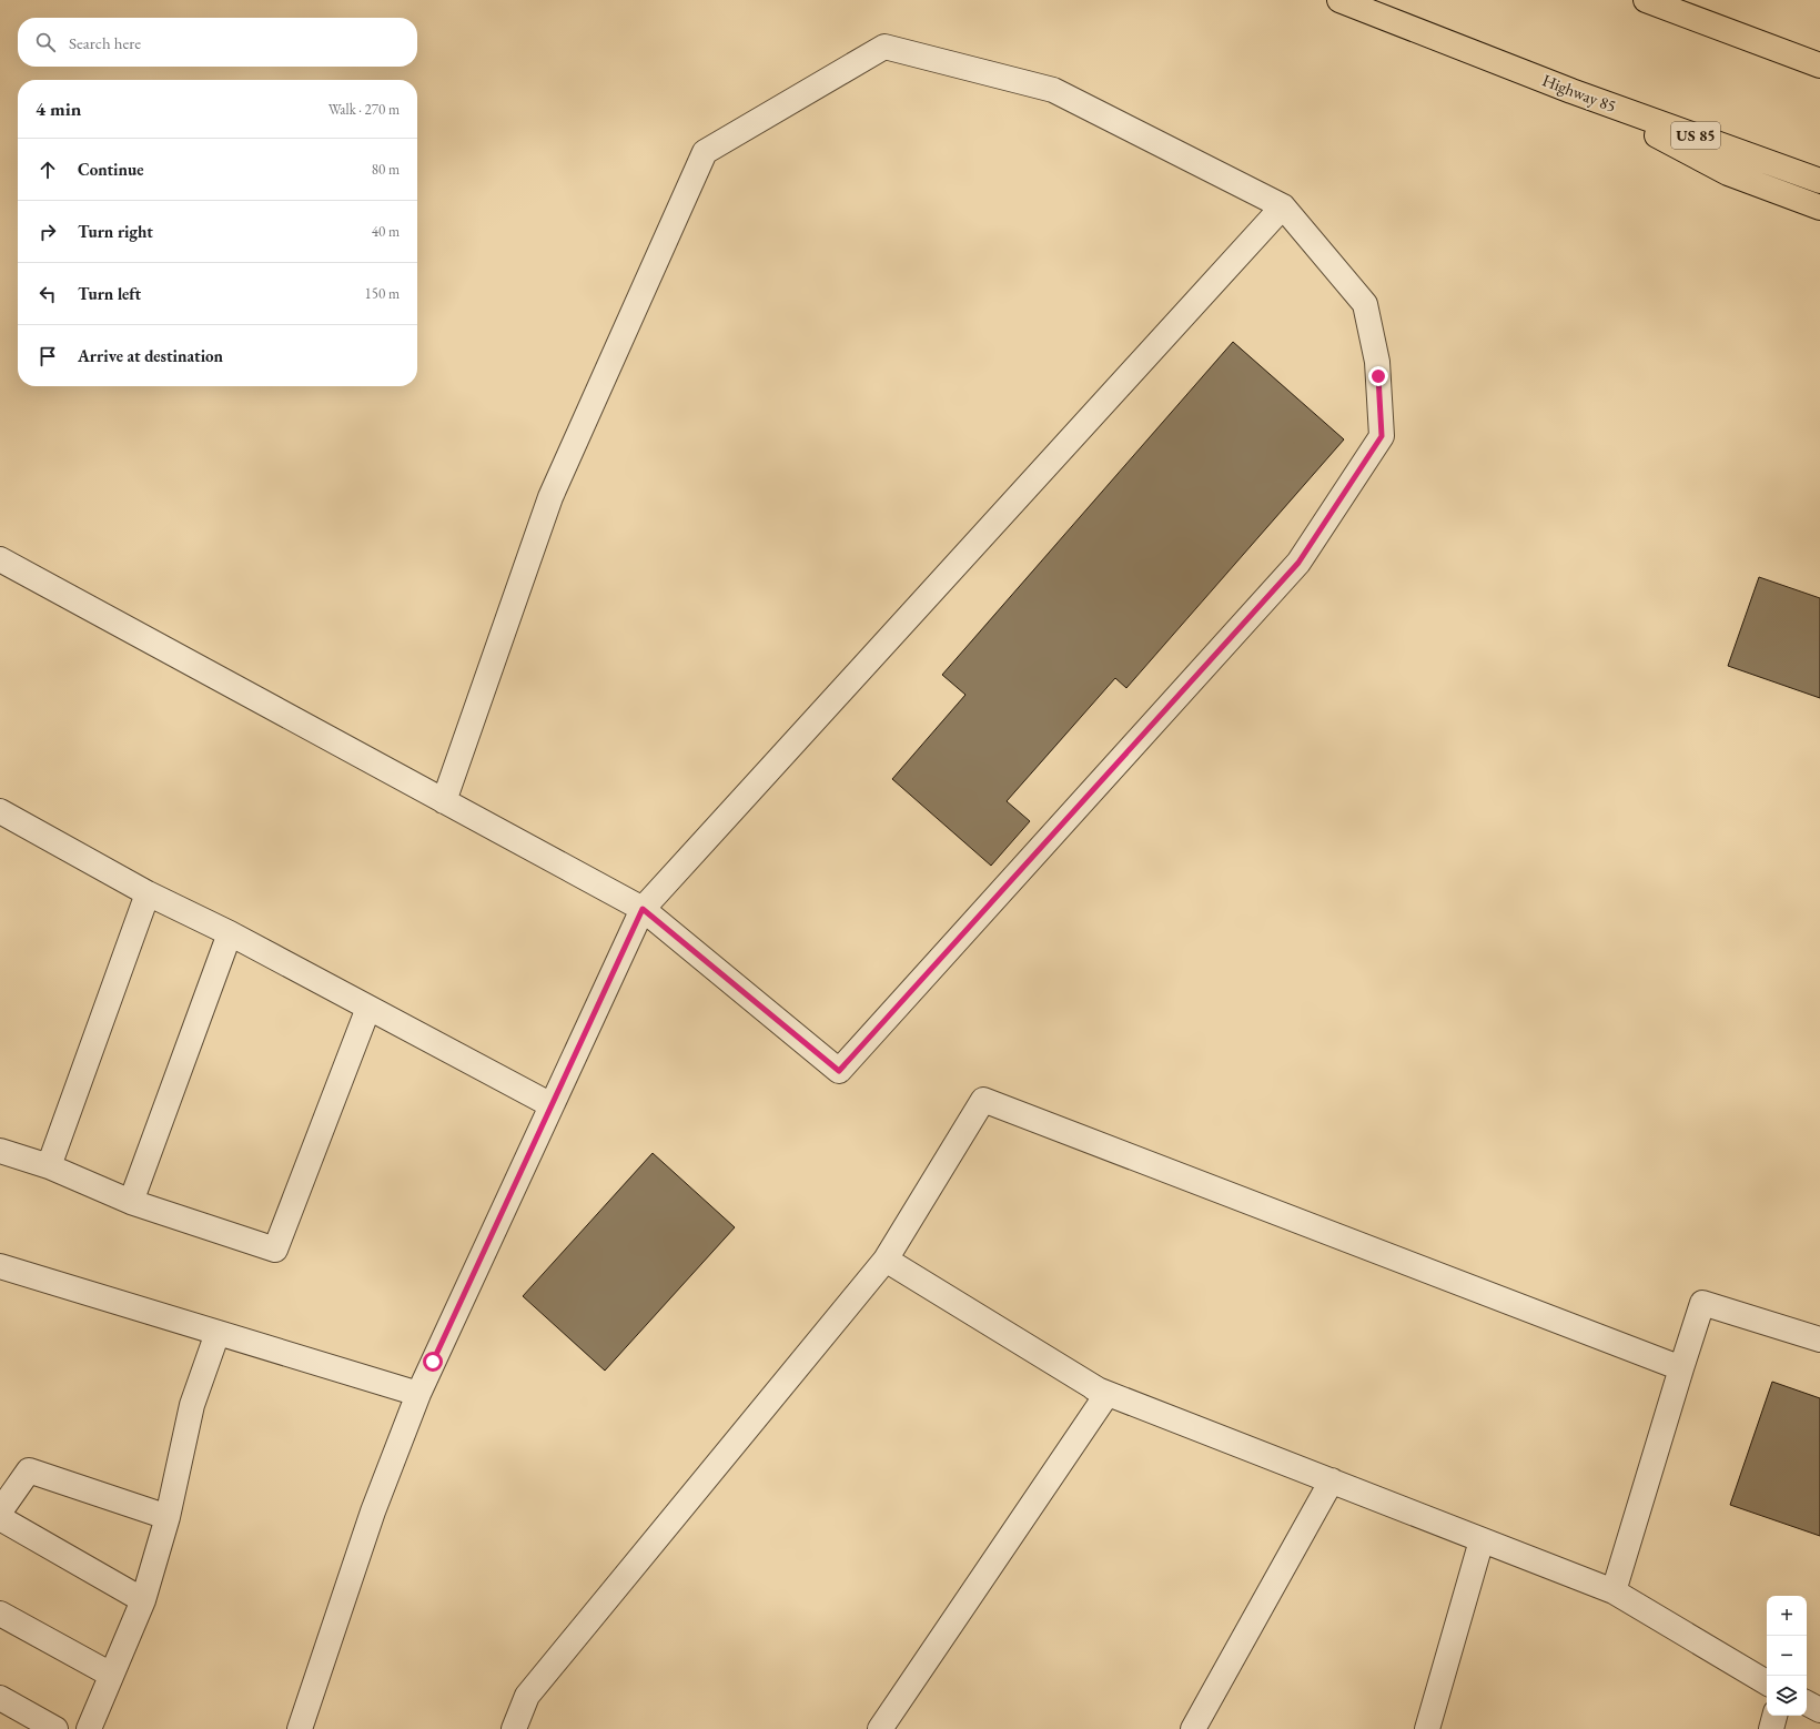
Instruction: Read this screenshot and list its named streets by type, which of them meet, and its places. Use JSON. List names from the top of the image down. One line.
{"streets":{"highway":["Highway 85","US 85"]},"page":{"search":"Search here","heading":["4 min","Walk · 270 m"],"list":[["Continue","80 m"],["Turn right","40 m"],["Turn left","150 m"],"Arrive at destination"],"map_buttons":["+","−"]}}
